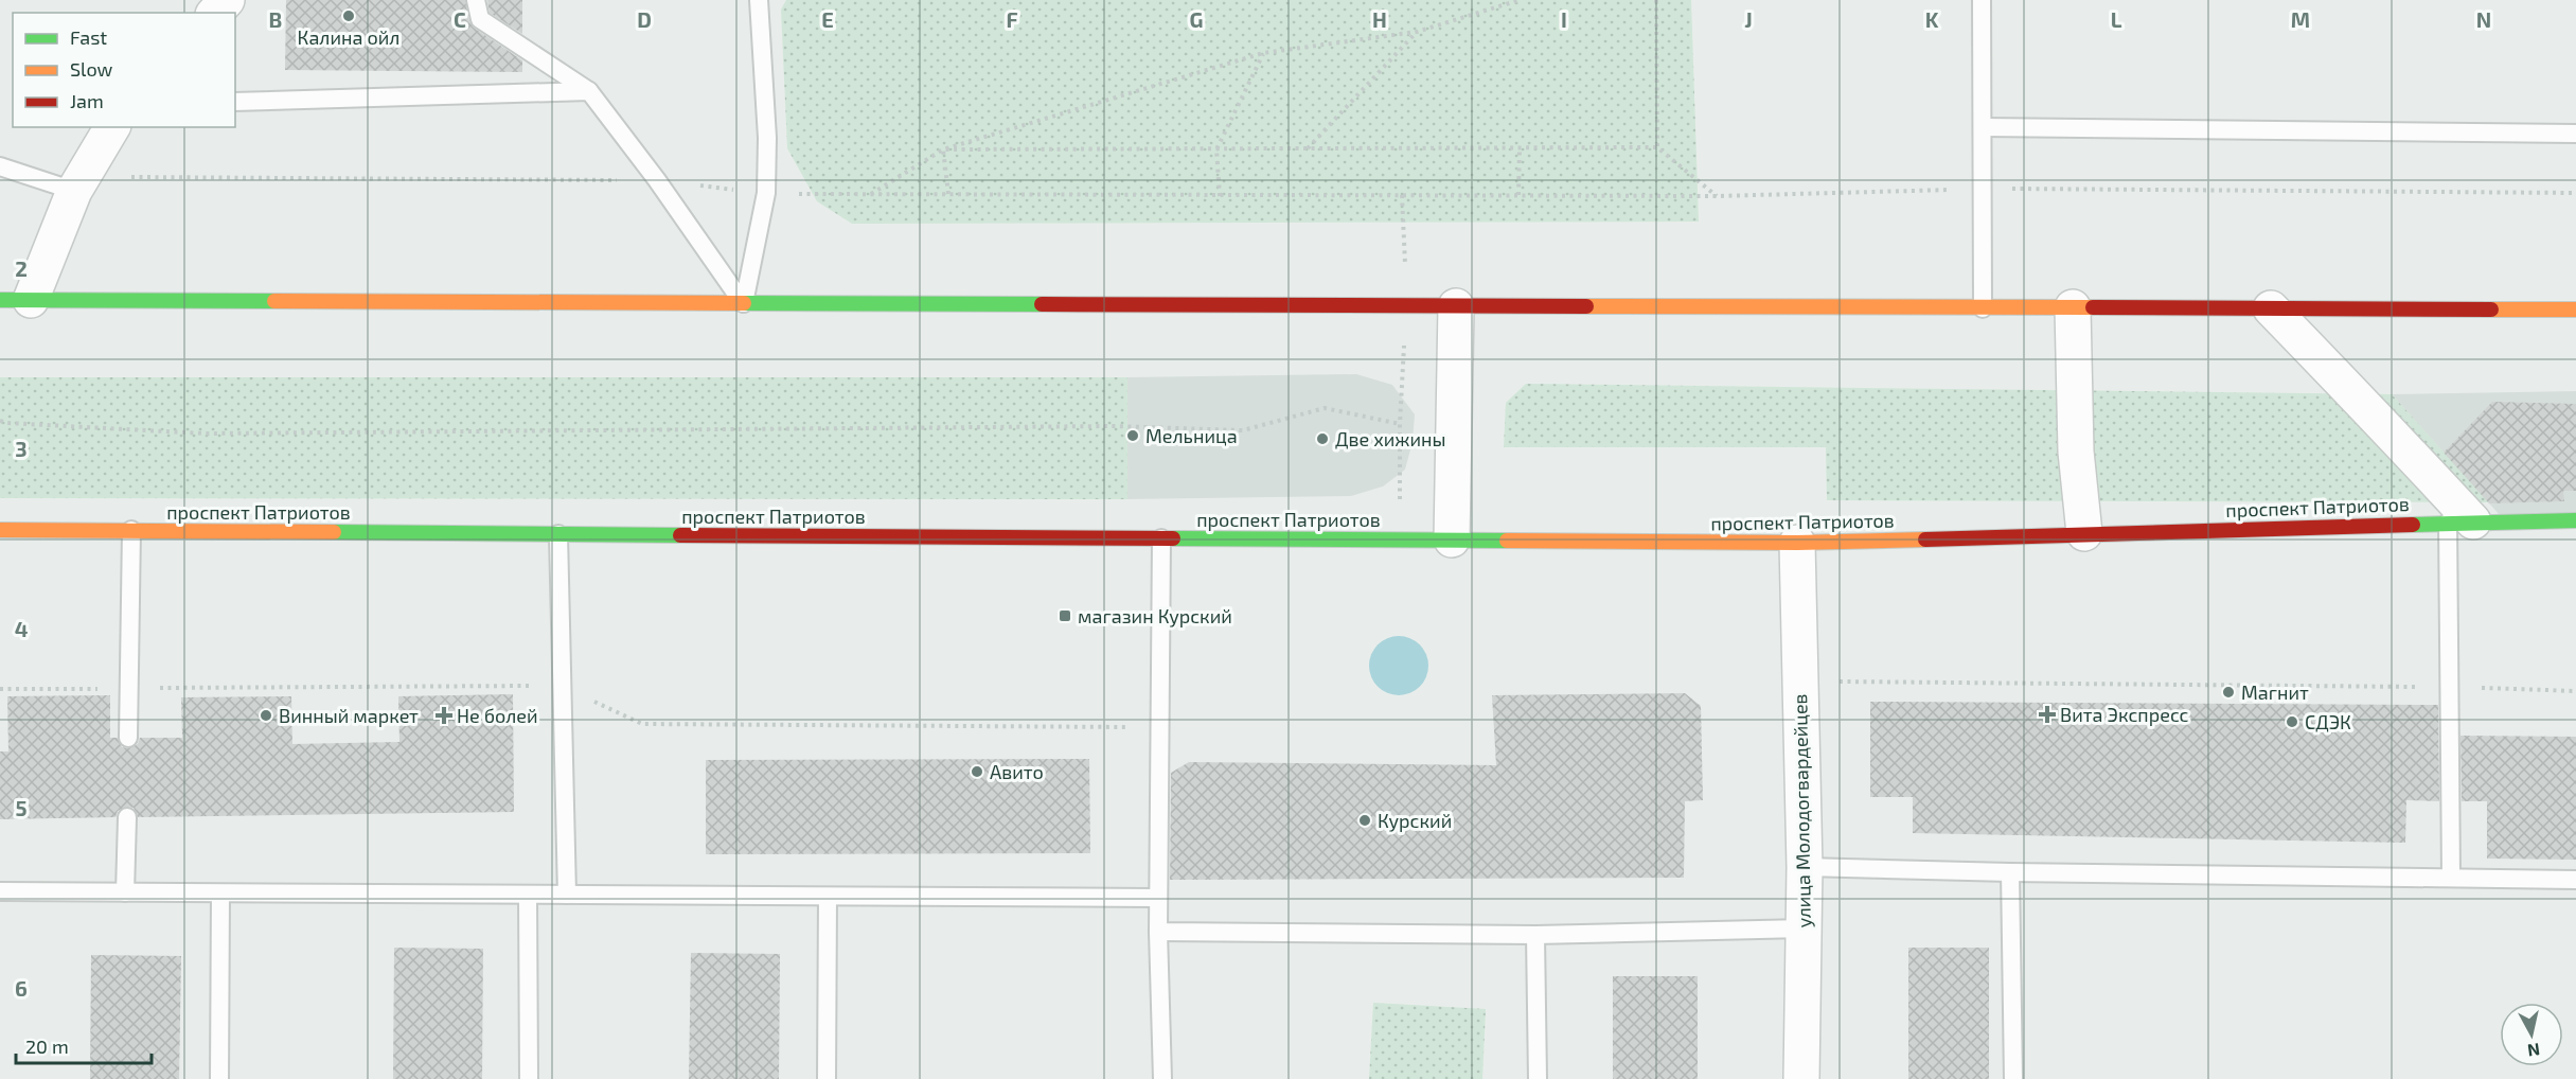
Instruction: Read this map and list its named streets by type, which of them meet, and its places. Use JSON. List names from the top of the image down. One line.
{"streets":{"main road":["проспект Патриотов"],"street":["улица Молодогвардейцев"]},"crossings":[["проспект Патриотов","улица Молодогвардейцев"]],"places":{"other":["Калина ойл","Мельница","Две хижины","Магнит","Винный маркет","СДЭК","Авито","Курский"],"transit":["магазин Курский"],"health":["Вита Экспресс","Не болей"]},"legend":["Fast","Slow","Jam"],"scale_bar":"20 m","north":"bottom","grid":{"columns":["B","C","D","E","F","G","H","I","J","K","L","M","N"],"rows":["2","3","4","5","6"]}}
